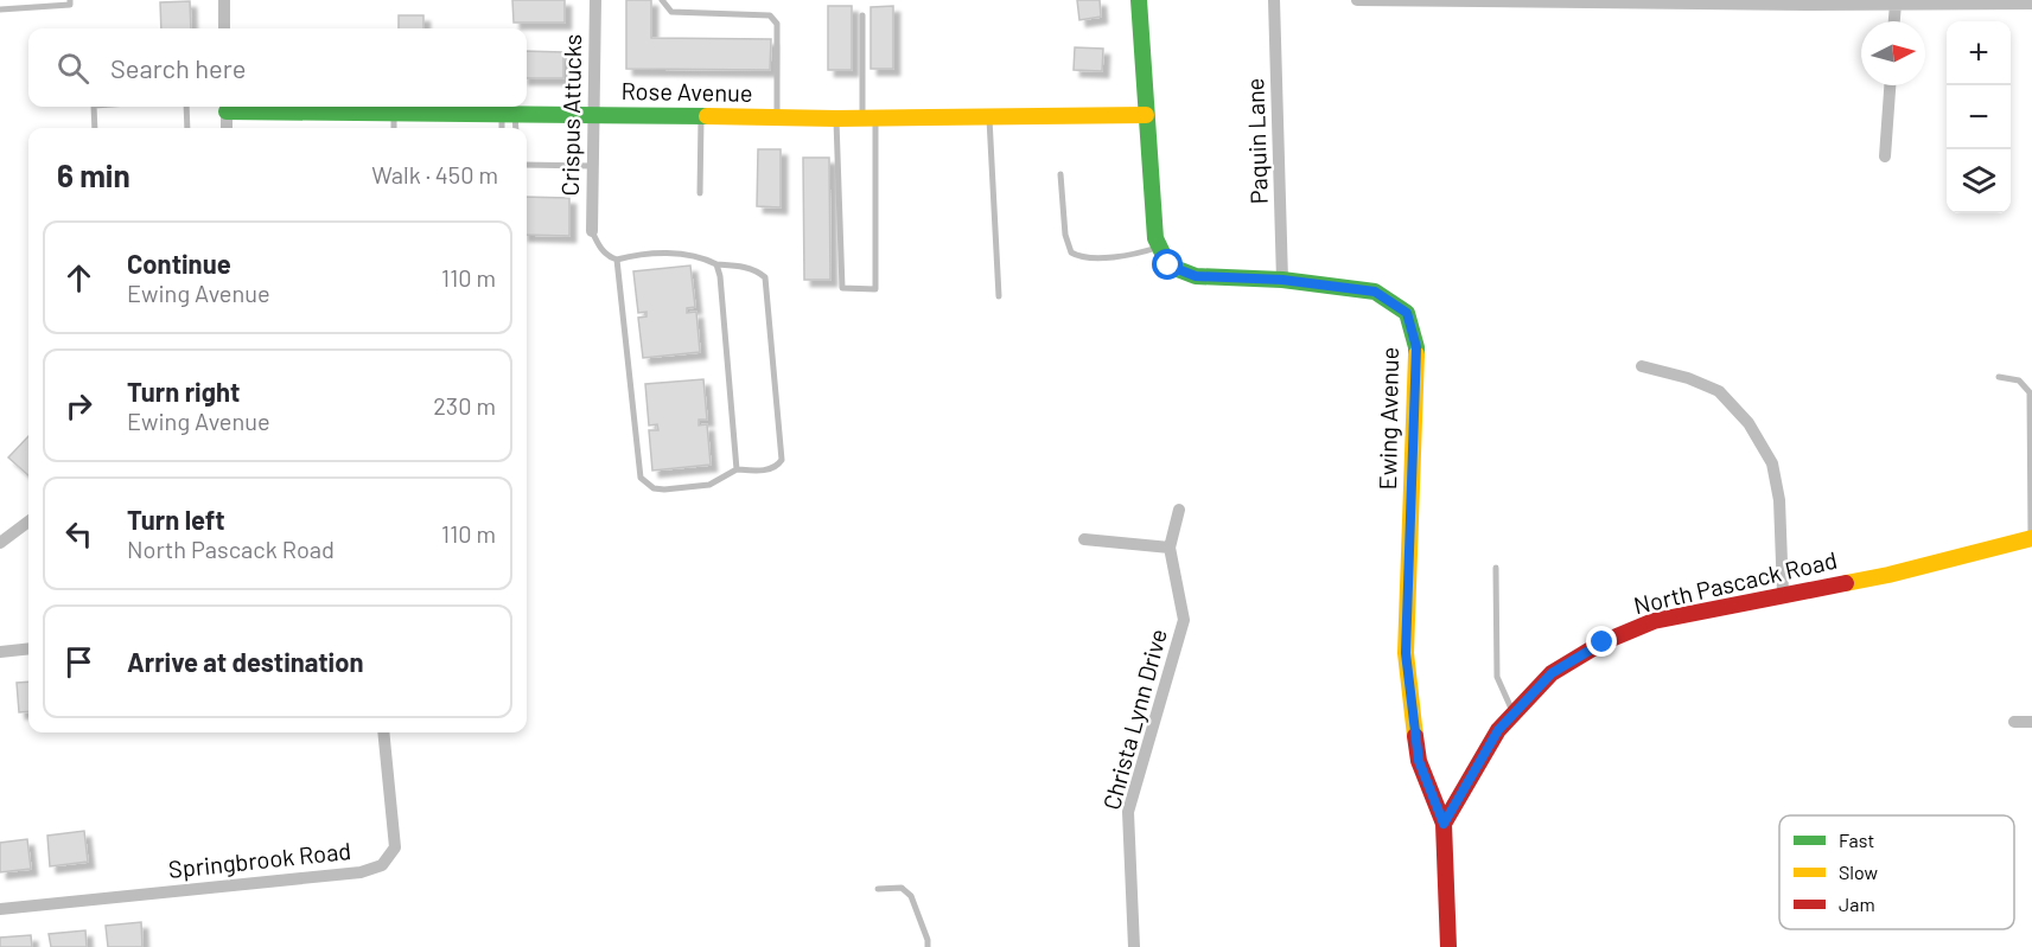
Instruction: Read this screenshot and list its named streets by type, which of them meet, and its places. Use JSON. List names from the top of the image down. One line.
{"streets":{"street":["Rose Avenue","Crispus Attucks","Paquin Lane","Ewing Avenue","North Pascack Road","Christa Lynn Drive","Springbrook Road"]},"crossings":[["Rose Avenue","Crispus Attucks"],["Paquin Lane","Ewing Avenue"],["Ewing Avenue","North Pascack Road"]],"legend":["Fast","Slow","Jam"],"north":"right","page":{"map_buttons":["+","−"],"search":"Search here","heading":["6 min","Walk · 450 m"],"list":[["Continue","Ewing Avenue","110 m"],["Turn right","Ewing Avenue","230 m"],["Turn left","North Pascack Road","110 m"],"Arrive at destination"]}}
